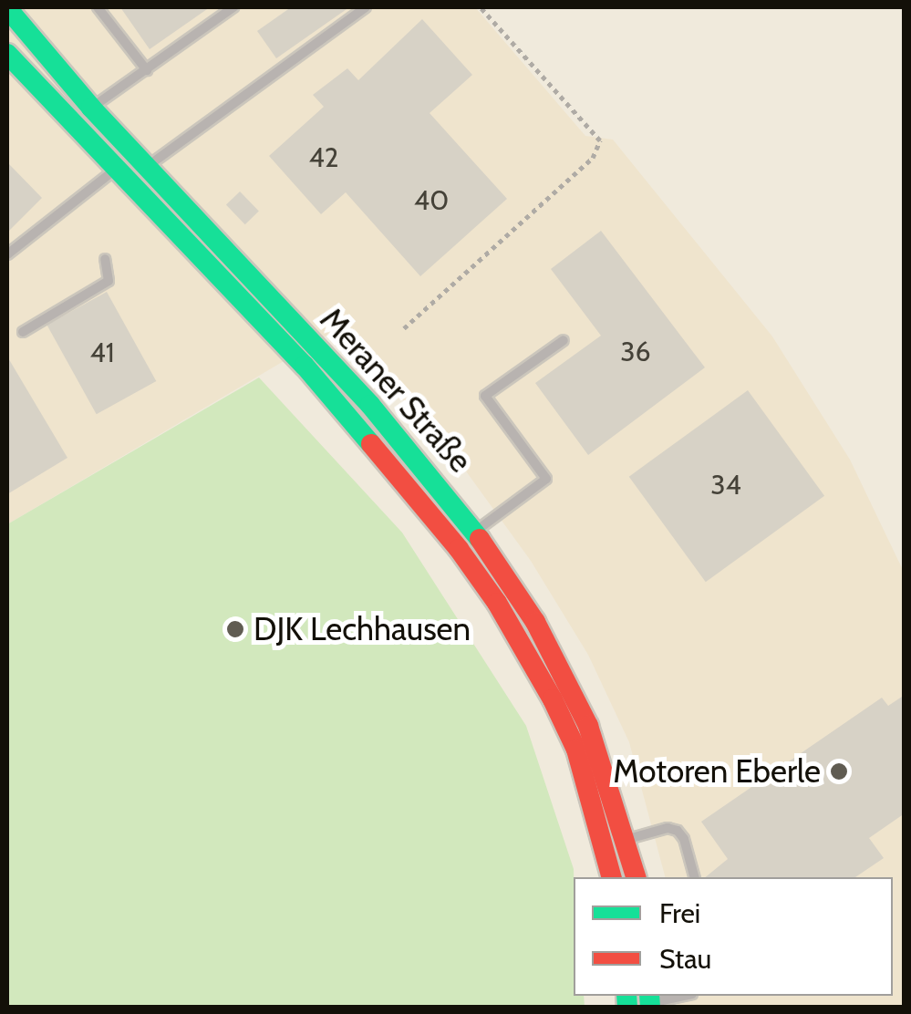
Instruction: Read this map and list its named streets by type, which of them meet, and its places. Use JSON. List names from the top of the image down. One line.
{"streets":{"main road":["Meraner Straße"]},"places":["DJK Lechhausen","Motoren Eberle"],"house_numbers":["42","40","36","41","34"],"legend":["Frei","Stau"]}
